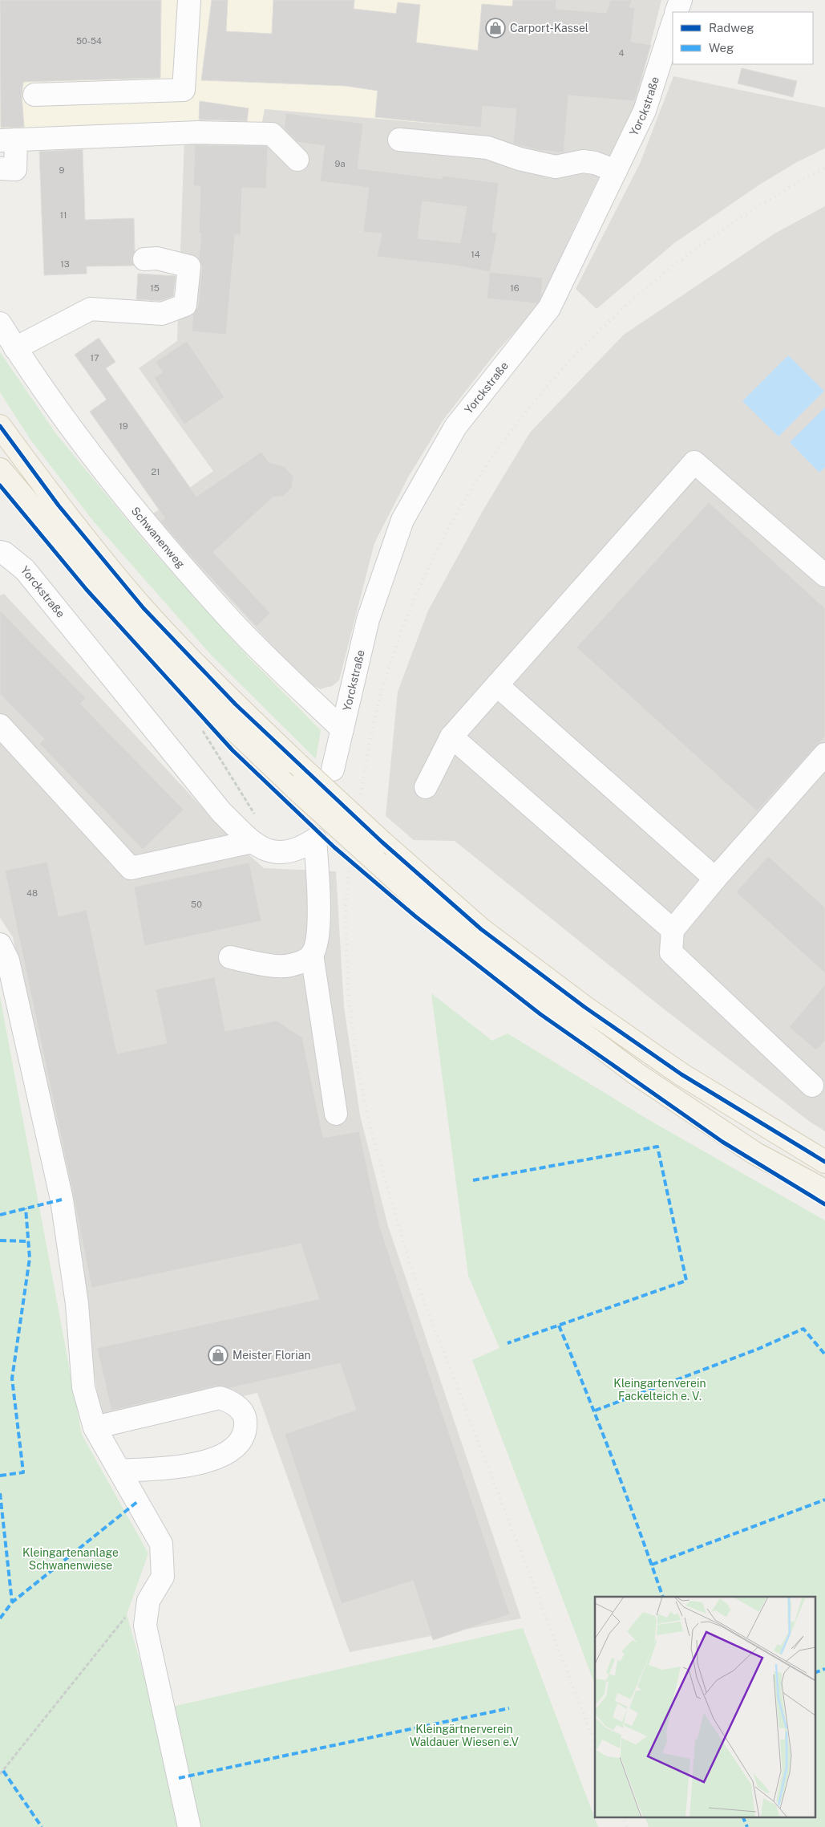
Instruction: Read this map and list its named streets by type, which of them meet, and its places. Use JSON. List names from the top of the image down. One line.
{"streets":{"street":["Yorckstraße","Schwanenweg"]},"crossings":[["Yorckstraße","Schwanenweg"]],"parks":["Kleingartenverein Fackelteich e. V.","Kleingartenanlage Schwanenwiese","Kleingärtnerverein Waldauer Wiesen e.V"],"places":{"shop":["Carport-Kassel","Meister Florian"]},"house_numbers":["50-54","4","9a","9","11","14","13","15","16","17","19","21","48","50"],"legend":["Radweg","Weg"]}
